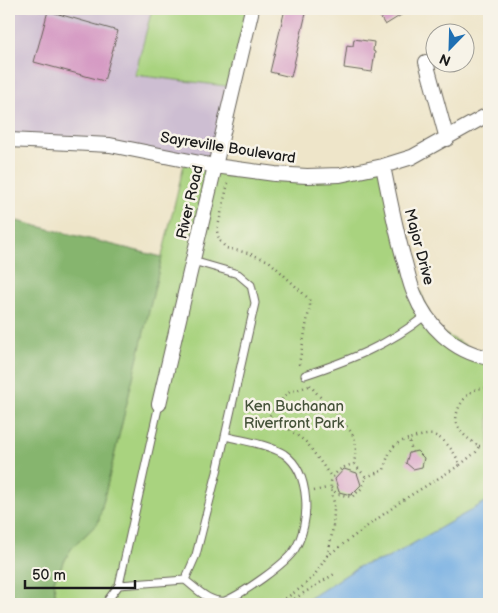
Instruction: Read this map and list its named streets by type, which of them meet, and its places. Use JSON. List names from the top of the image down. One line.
{"streets":{"street":["Sayreville Boulevard","River Road","Major Drive"]},"crossings":[["Sayreville Boulevard","River Road"],["Sayreville Boulevard","Major Drive"]],"parks":["Ken Buchanan Riverfront Park"],"scale_bar":"50 m","north":"bottom left"}
